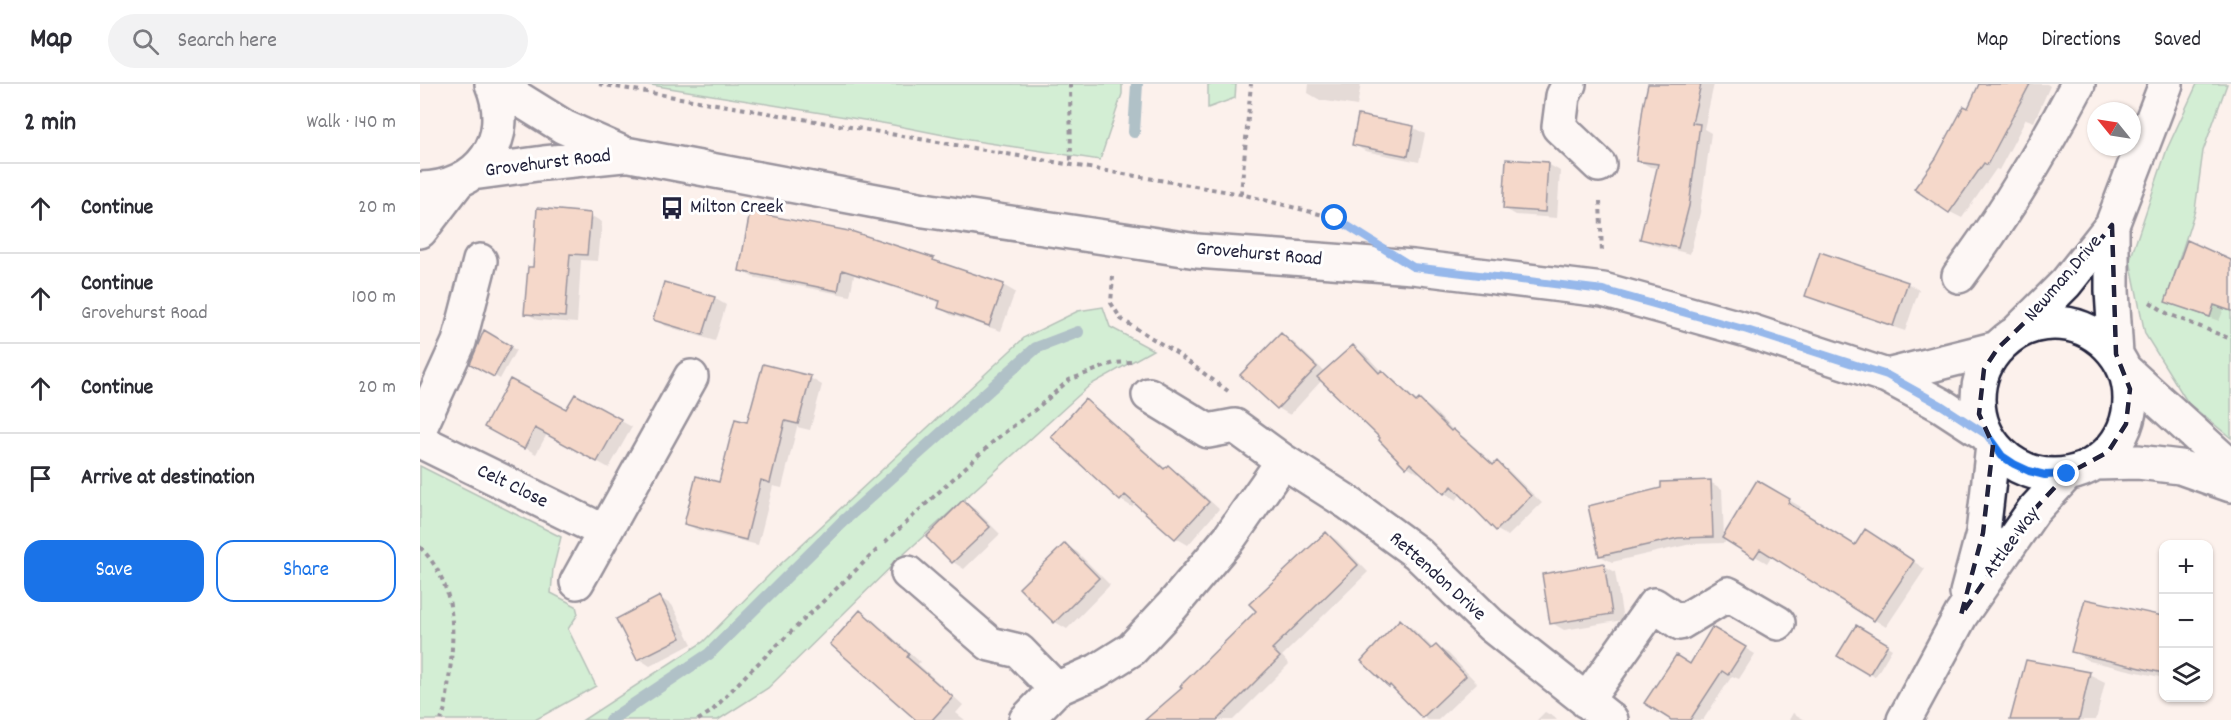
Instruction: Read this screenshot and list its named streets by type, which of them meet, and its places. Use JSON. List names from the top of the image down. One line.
{"streets":{"street":["Grovehurst Road","Newman Drive","Celt Close","Attlee Way","Rettendon Drive"]},"crossings":[["Grovehurst Road","Newman Drive"],["Grovehurst Road","Attlee Way"],["Newman Drive","Attlee Way"]],"places":{"bus stop":["Milton Creek"]},"north":"top left","page":{"header":"Map","search":"Search here","nav":["Map","Directions","Saved"],"heading":["2 min","Walk · 140 m"],"list":[["Continue","20 m"],["Continue","Grovehurst Road","100 m"],["Continue","20 m"],"Arrive at destination"],"buttons":["Save","Share"],"map_buttons":["+","−"]}}
